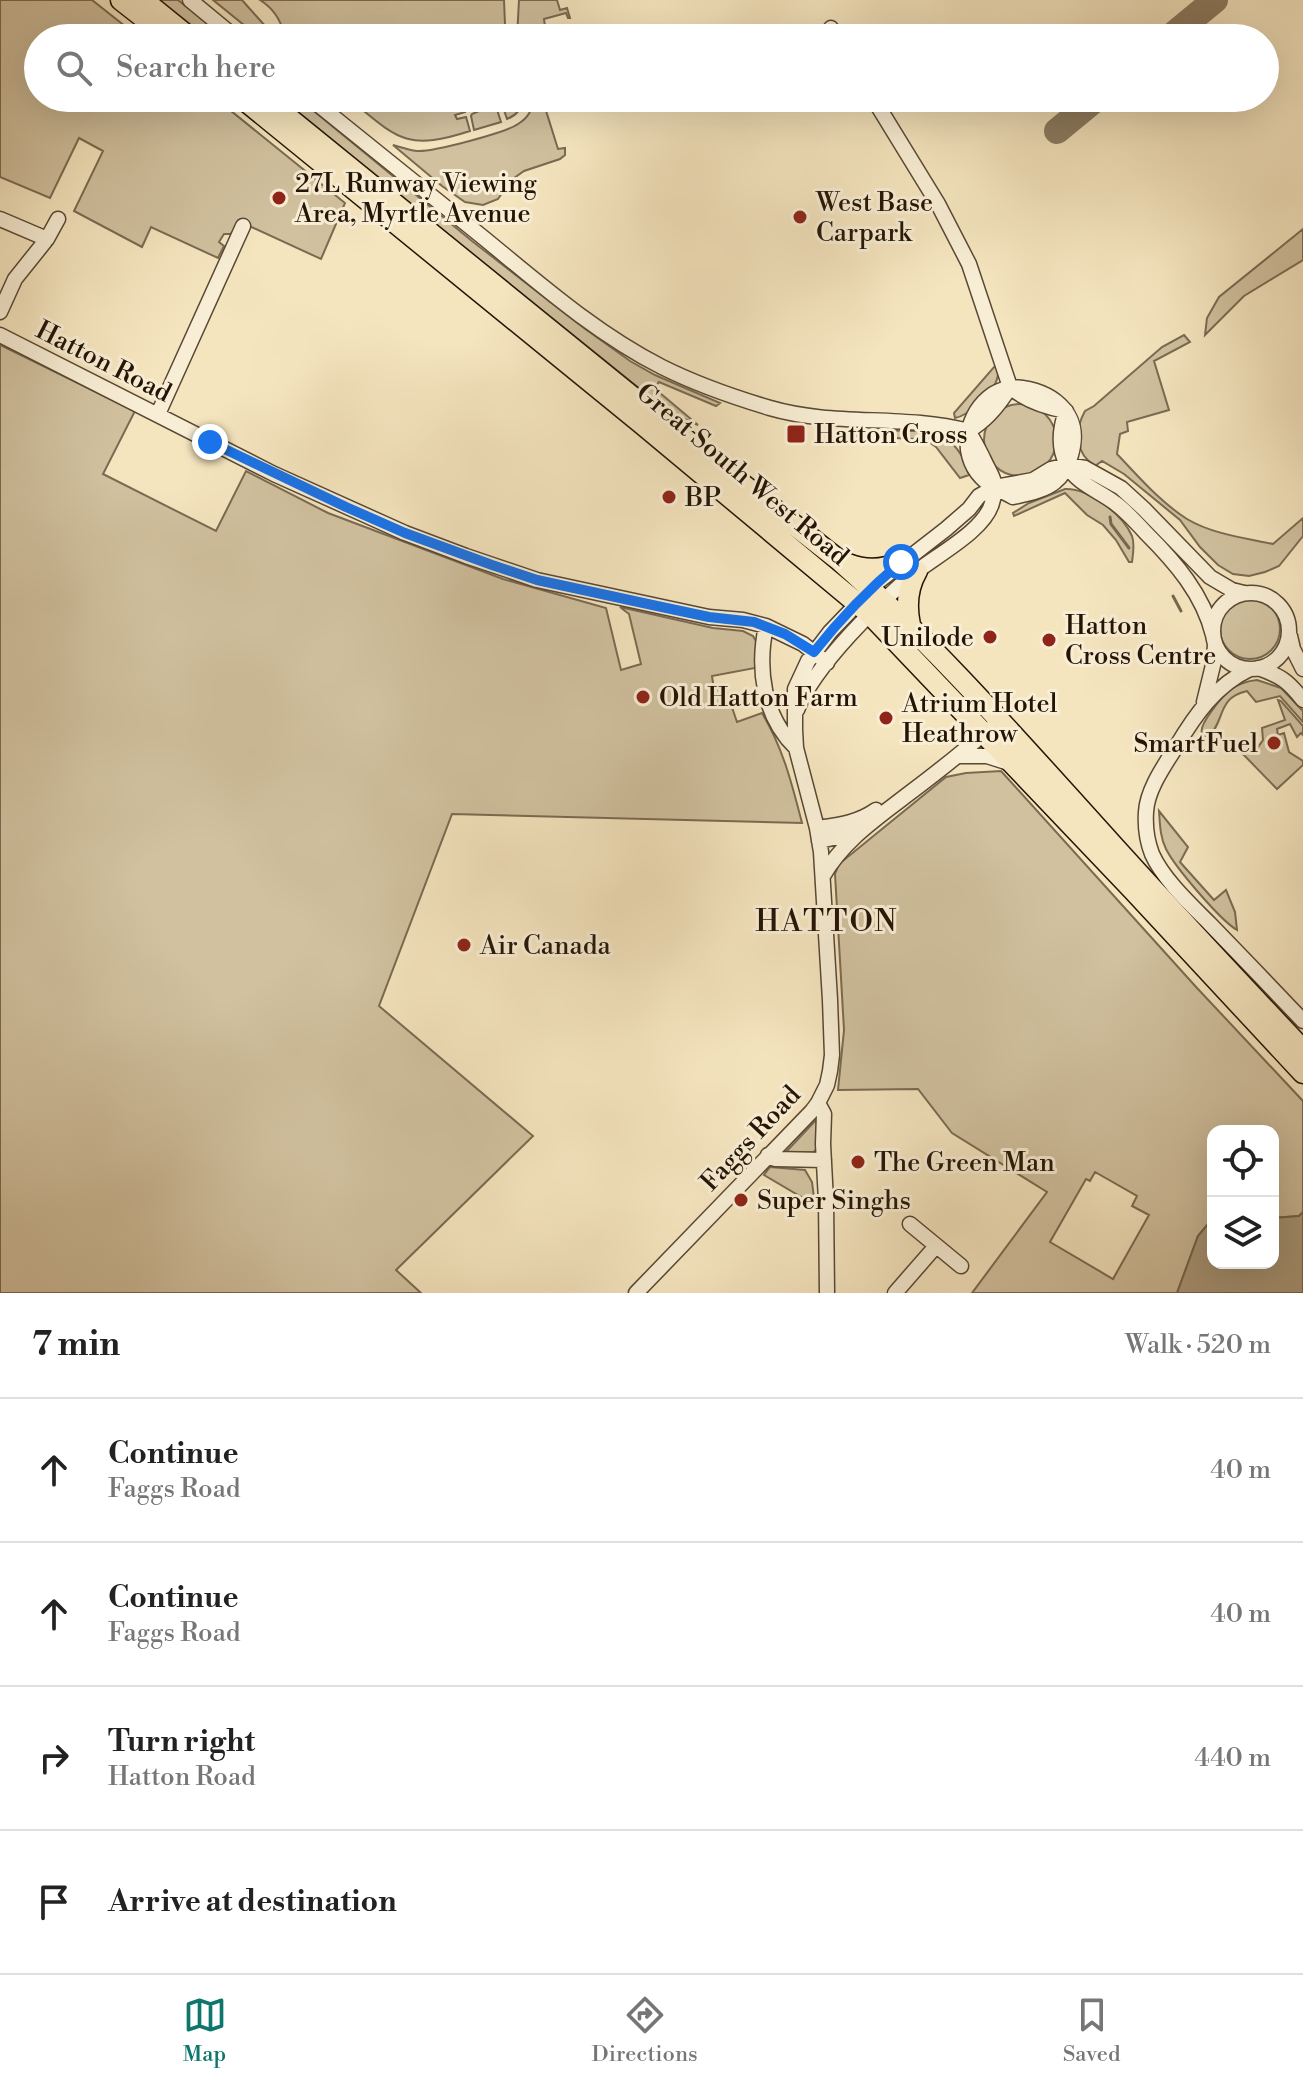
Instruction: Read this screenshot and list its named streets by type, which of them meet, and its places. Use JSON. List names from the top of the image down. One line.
{"streets":{"highway":["Great South West Road"],"street":["Hatton Road","Faggs Road"]},"crossings":[["Hatton Road","Faggs Road"],["Great South West Road","Faggs Road"]],"districts":["HATTON"],"places":{"other":["27L Runway Viewing Area, Myrtle Avenue","West Base Carpark","BP","Unilode","Hatton Cross Centre","Old Hatton Farm","Atrium Hotel Heathrow","SmartFuel","Air Canada","The Green Man","Super Singhs"],"transit":["Hatton Cross"]},"page":{"search":"Search here","heading":["7 min","Walk · 520 m"],"list":[["Continue","Faggs Road","40 m"],["Continue","Faggs Road","40 m"],["Turn right","Hatton Road","440 m"],"Arrive at destination"],"nav":["Map","Directions","Saved"]}}
